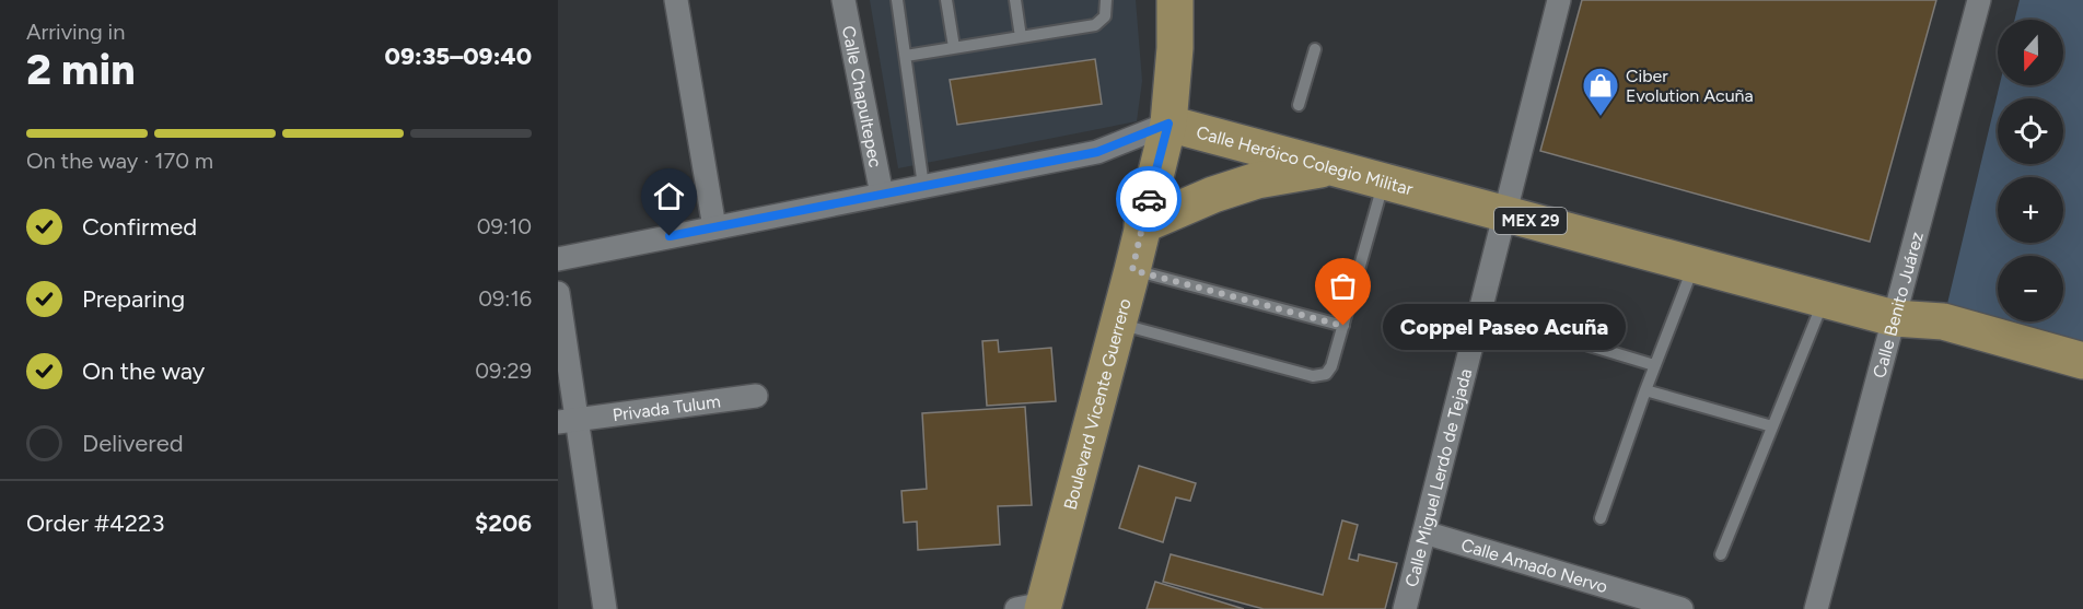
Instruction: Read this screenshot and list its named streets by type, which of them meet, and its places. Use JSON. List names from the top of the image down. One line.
{"streets":{"main road":["Calle Heróico Colegio Militar","MEX 29","Boulevard Vicente Guerrero"],"street":["Calle Chapultepec","Calle Benito Juárez","Privada Tulum","Calle Miguel Lerdo de Tejada","Calle Amado Nervo"]},"crossings":[["Calle Heróico Colegio Militar","Calle Benito Juárez"],["Calle Heróico Colegio Militar","Boulevard Vicente Guerrero"],["Calle Heróico Colegio Militar","Calle Miguel Lerdo de Tejada"],["Calle Miguel Lerdo de Tejada","Calle Amado Nervo"]],"places":{"shop":["Ciber Evolution Acuña"],"other":["Coppel Paseo Acuña"]},"north":"bottom","page":{"heading":["2 min","Arriving in","09:35–09:40"],"panel":["Order #4223","$206"],"map_buttons":["+","−"],"bar":"On the way · 170 m","list":[["Confirmed","09:10"],["Preparing","09:16"],["On the way","09:29"],"Delivered"],"bubble":"Coppel Paseo Acuña"}}
